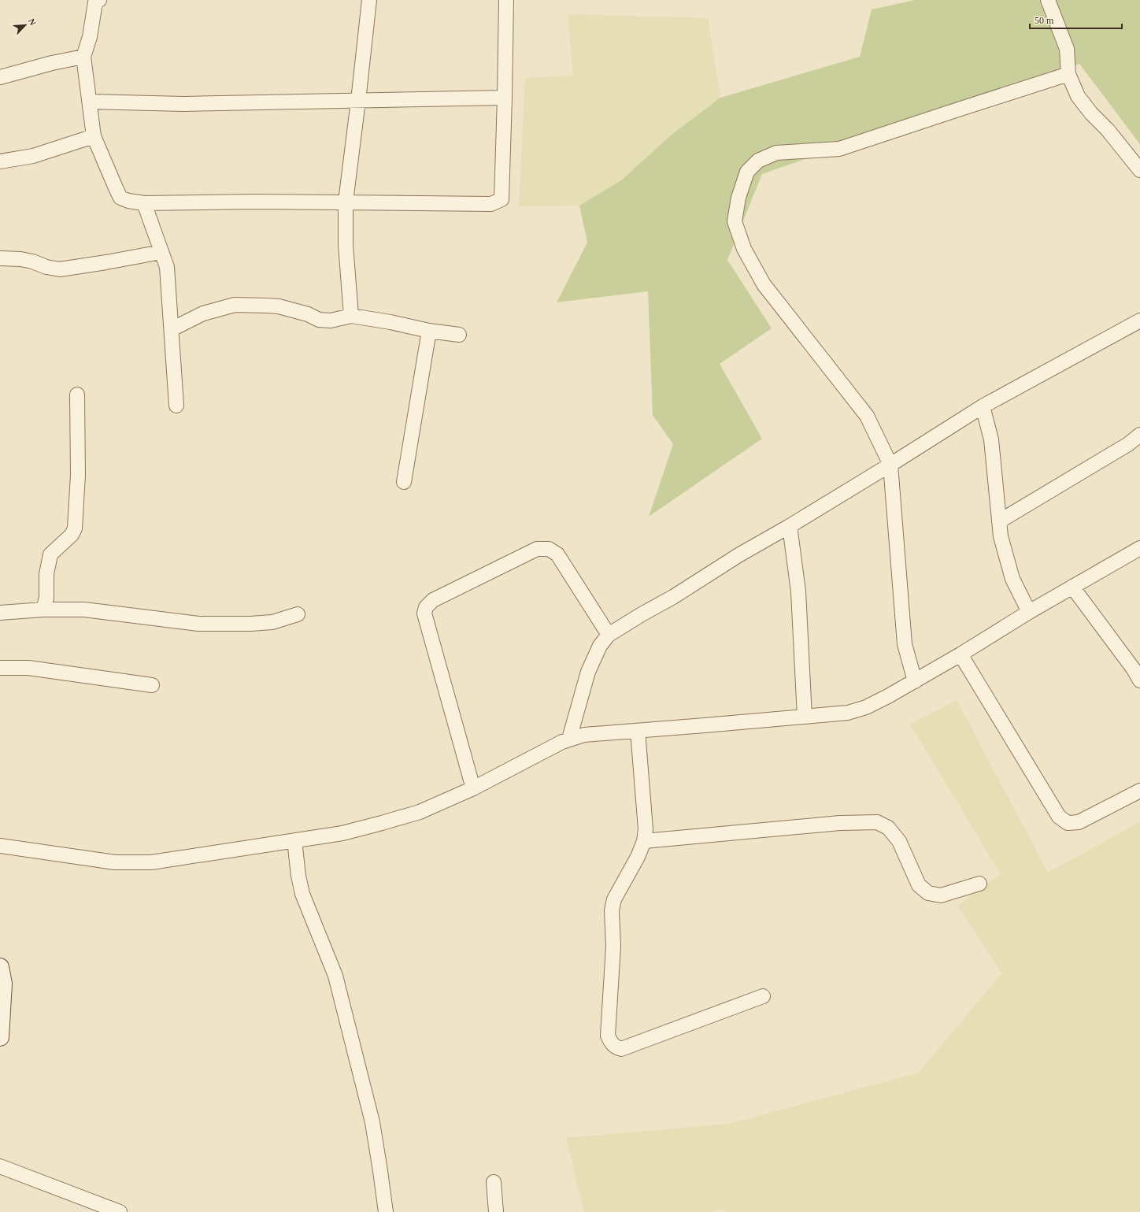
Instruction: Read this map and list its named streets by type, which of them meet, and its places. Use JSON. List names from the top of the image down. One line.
{"scale_bar":"50 m","north":"top right"}
